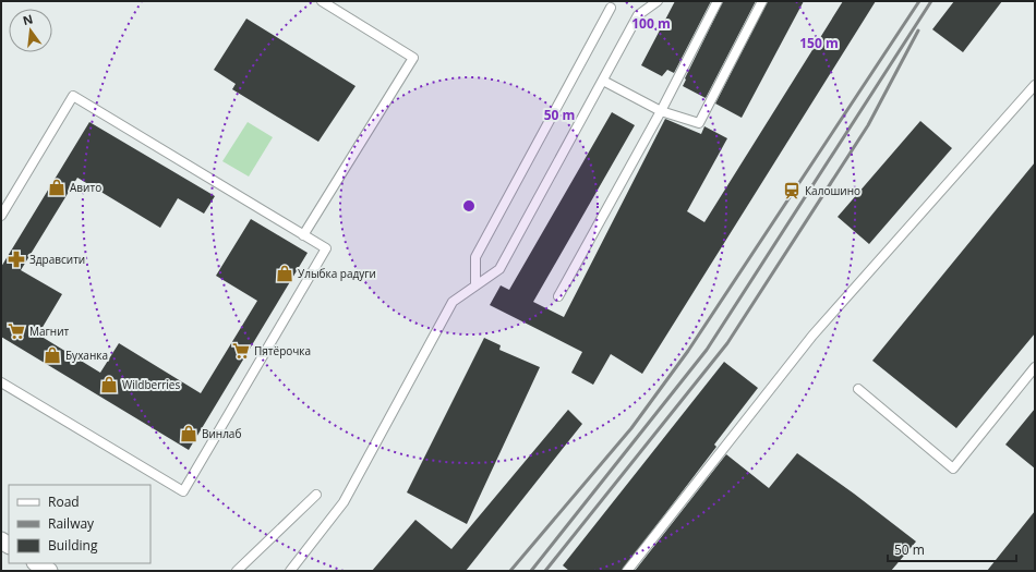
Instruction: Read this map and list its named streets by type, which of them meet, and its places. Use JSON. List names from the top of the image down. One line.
{"places":{"shop":["Авито","Улыбка радуги","Буханка","Wildberries","Винлаб"],"station":["Калошино"],"pharmacy":["Здравсити"],"supermarket":["Магнит","Пятёрочка"]},"legend":["Road","Railway","Building"],"scale_bar":"50 m","north":"top","rings":["100 m","150 m","50 m"]}
